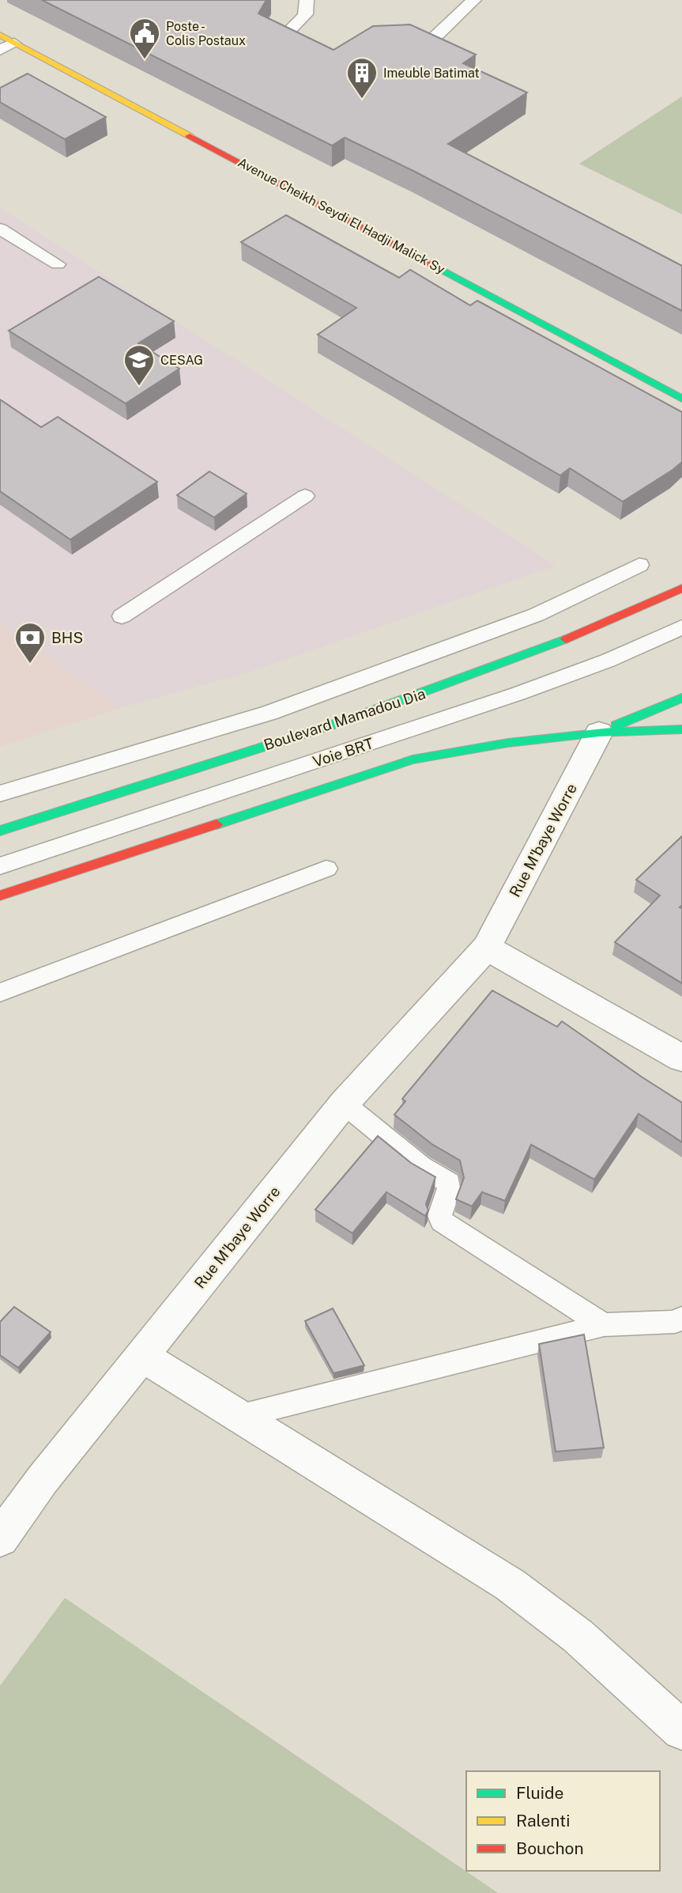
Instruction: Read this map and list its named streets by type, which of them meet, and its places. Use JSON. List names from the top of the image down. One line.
{"streets":{"street":["Avenue Cheikh Seydi El Hadji Malick Sy","Boulevard Mamadou Dia","Rue M'baye Worre"],"lane":["Voie BRT"]},"places":{"public building":["Poste - Colis Postaux"],"building":["Imeuble Batimat"],"school or university":["CESAG"],"bank":["BHS"]},"legend":["Fluide","Ralenti","Bouchon"]}
